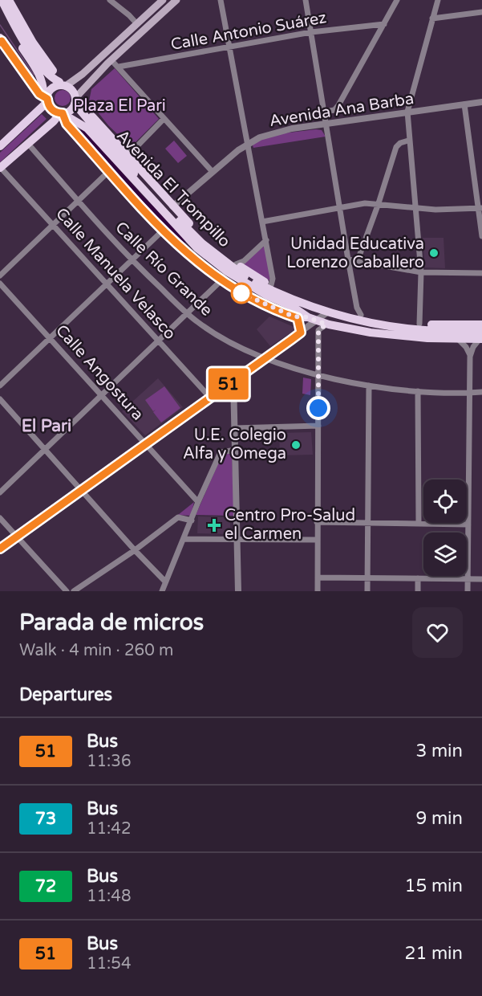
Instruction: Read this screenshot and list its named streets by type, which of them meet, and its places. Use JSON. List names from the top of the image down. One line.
{"streets":{"main road":["Avenida El Trompillo"],"street":["Calle Antonio Suárez","Avenida Ana Barba","Calle Río Grande","Calle Manuela Velasco","Calle Angostura"]},"crossings":[["Avenida Ana Barba","Avenida El Trompillo"]],"districts":["El Pari"],"parks":["Plaza El Pari"],"places":{"other":["Unidad Educativa Lorenzo Caballero","U.E. Colegio Alfa y Omega"],"health":["Centro Pro-Salud el Carmen"]},"lines":["bus line 51"],"page":{"on_map":"51","heading":[["Parada de micros","Walk · 4 min · 260 m"],"Departures"],"list":[{"mark":"51","name":"Bus","note":"11:36","value":"3 min"},{"mark":"73","name":"Bus","note":"11:42","value":"9 min"},{"mark":"72","name":"Bus","note":"11:48","value":"15 min"},{"mark":"51","name":"Bus","note":"11:54","value":"21 min"}]}}
